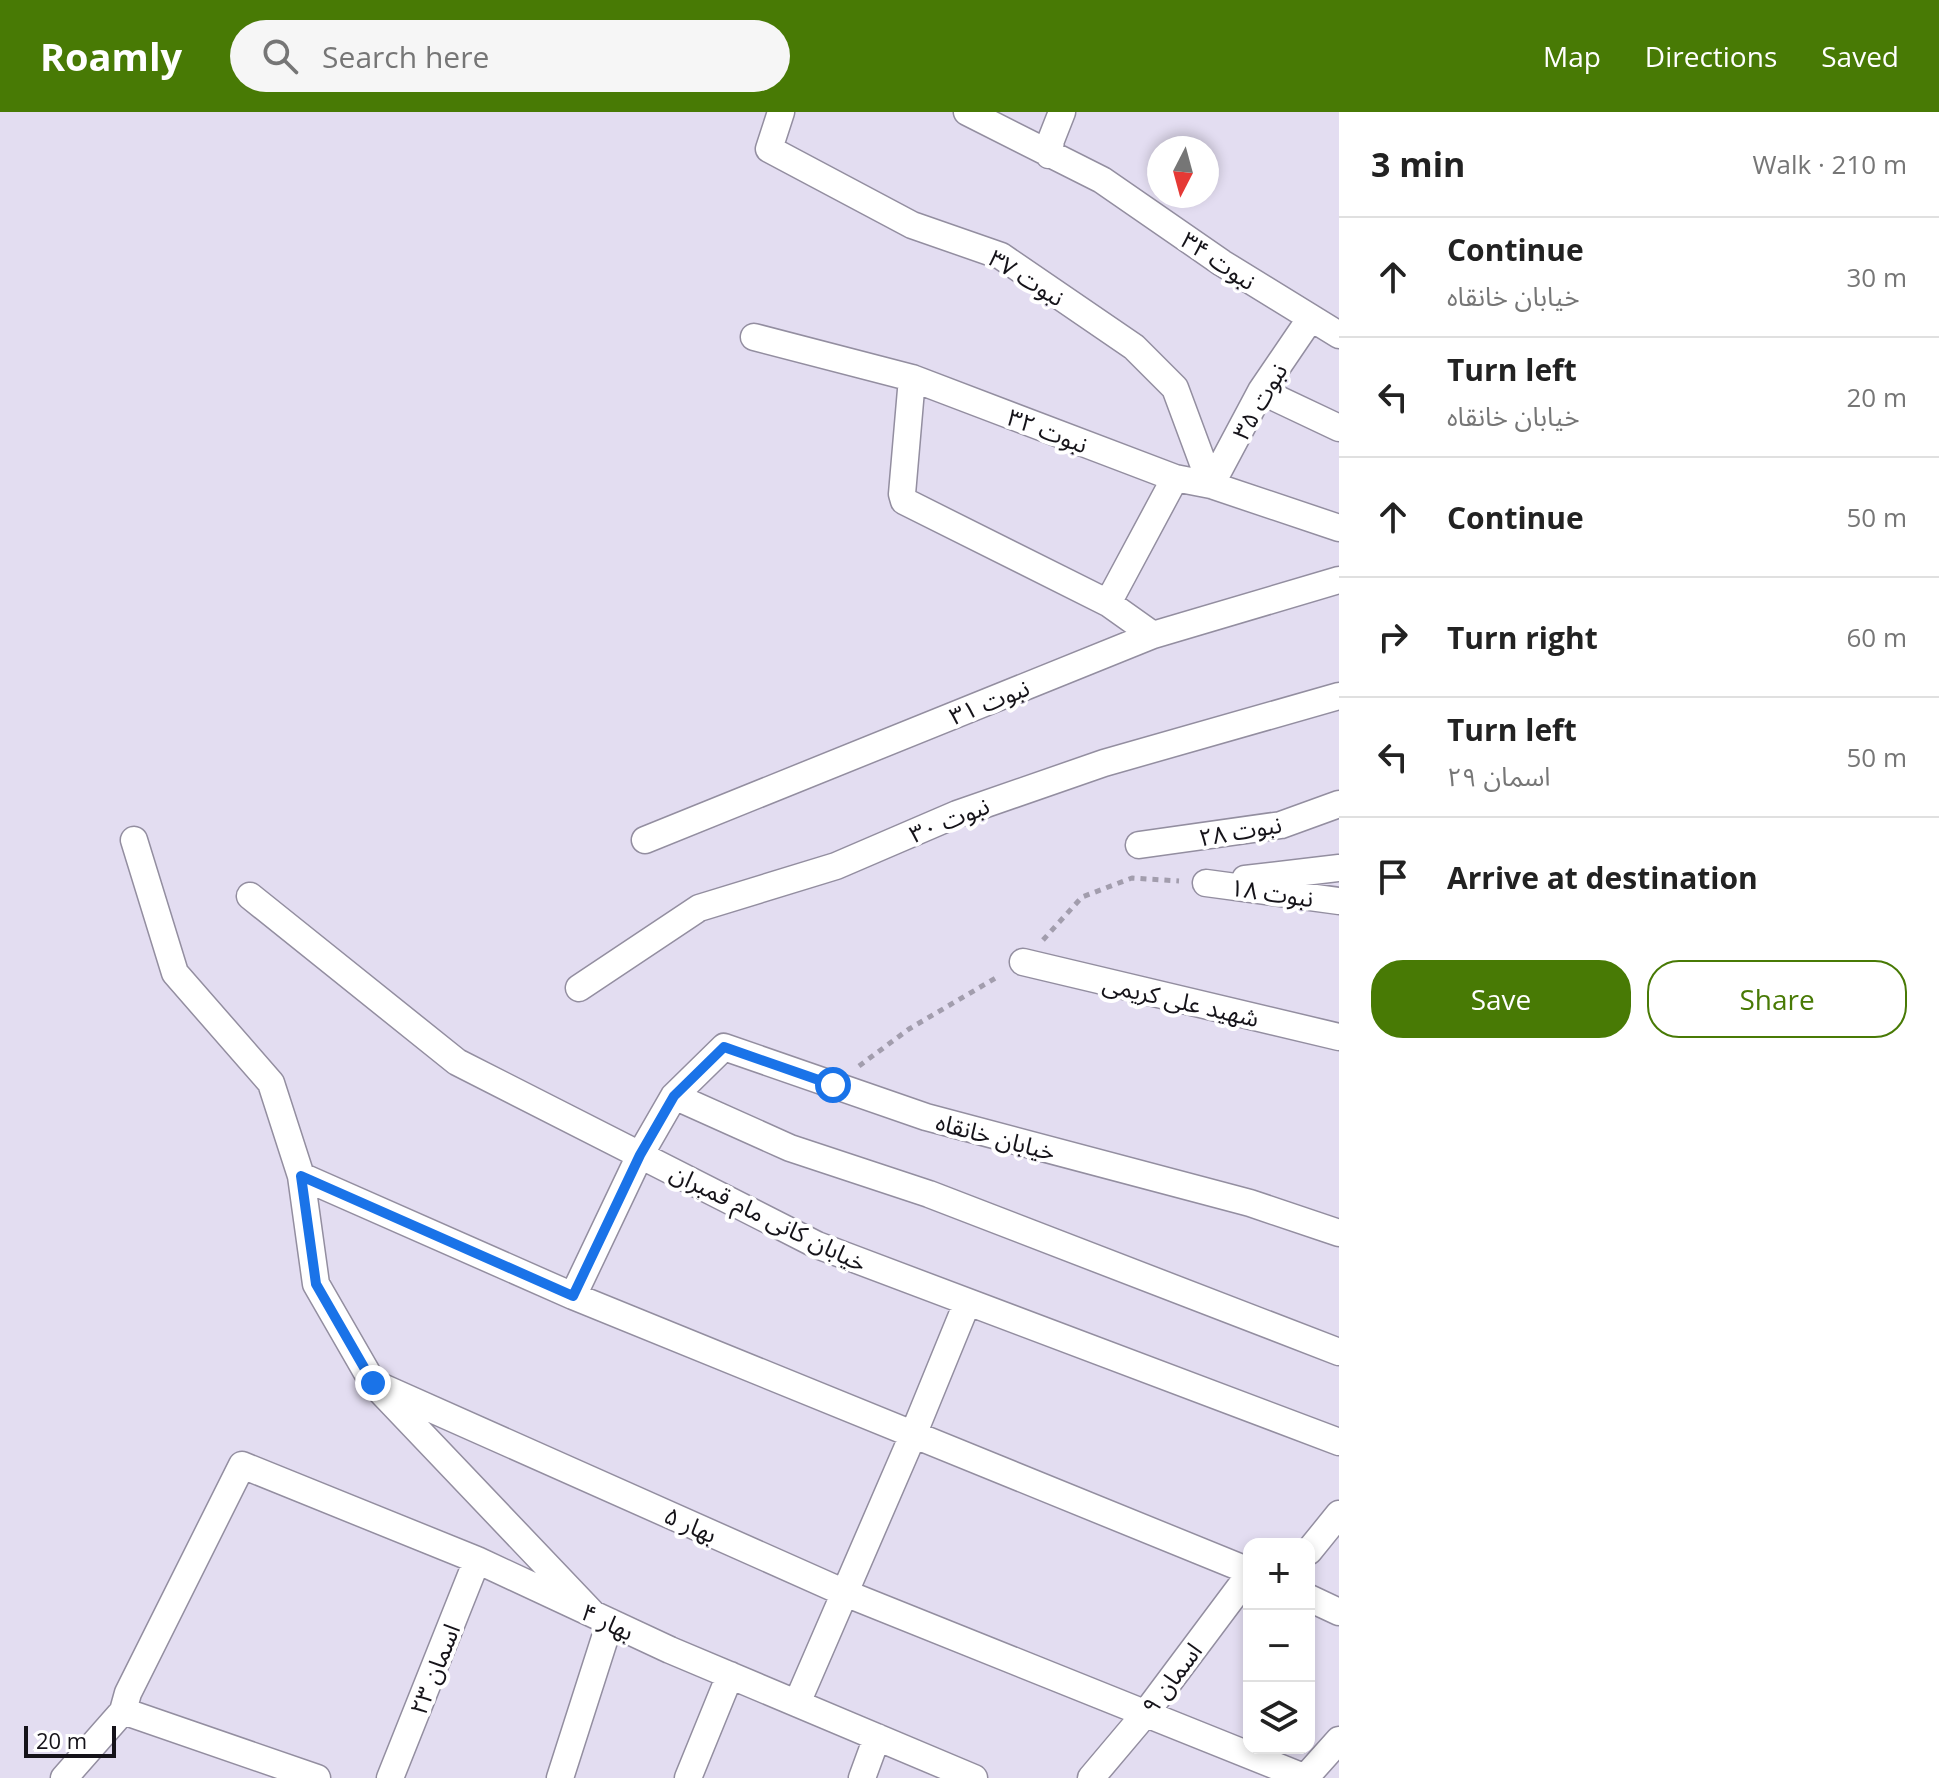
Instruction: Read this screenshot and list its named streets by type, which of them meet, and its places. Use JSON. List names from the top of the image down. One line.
{"streets":{"street":["نبوت ۳۴","نبوت ۳۷","نبوت ۳۵","نبوت ۳۲","نبوت ۳۱","نبوت ۳۰","نبوت ۲۸","نبوت ۱۸","شهید علی کریمی","خیابان خانقاه","خیابان کانی مام قمبران","بهار ۵","بهار ۴","اسمان ۲۳","اسمان ۹"]},"crossings":[["نبوت ۳۴","نبوت ۳۵"],["نبوت ۳۷","نبوت ۳۵"],["نبوت ۳۷","نبوت ۳۲"],["نبوت ۳۵","نبوت ۳۲"],["بهار ۵","اسمان ۹"],["بهار ۴","اسمان ۲۳"]],"scale_bar":"20 m","north":"bottom","page":{"header":"Roamly","search":"Search here","nav":["Map","Directions","Saved"],"heading":["3 min","Walk · 210 m"],"list":[["Continue","خیابان خانقاه","30 m"],["Turn left","خیابان خانقاه","20 m"],["Continue","50 m"],["Turn right","60 m"],["Turn left","اسمان ۲۹","50 m"],"Arrive at destination"],"buttons":["Save","Share"],"map_buttons":["+","−"],"scale":"20 m"}}
